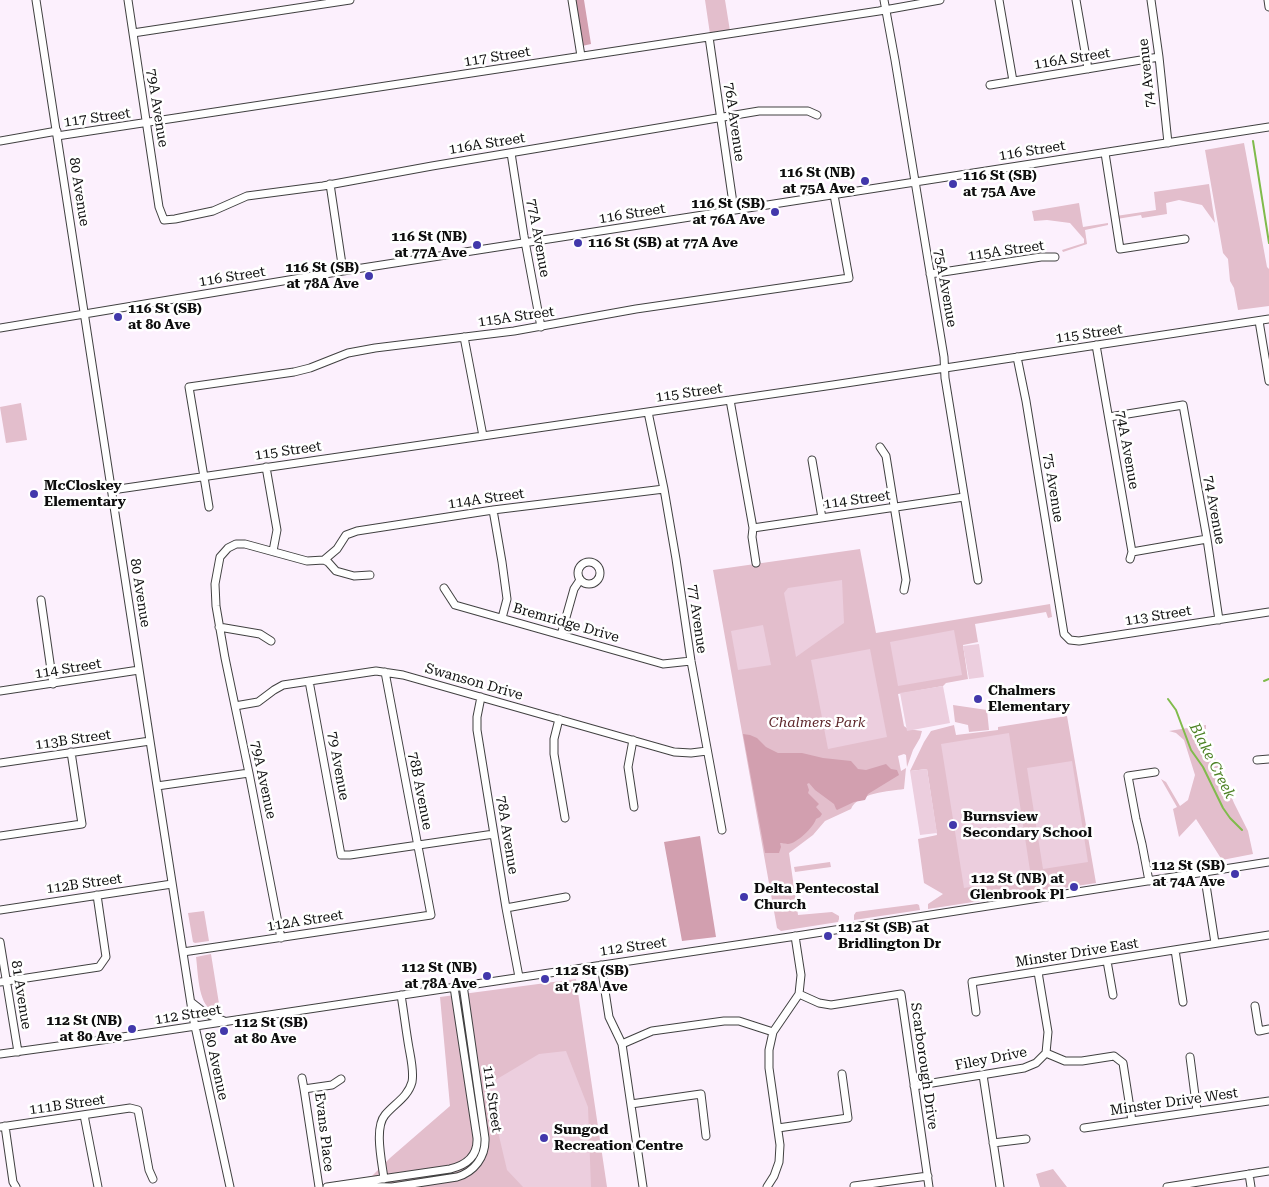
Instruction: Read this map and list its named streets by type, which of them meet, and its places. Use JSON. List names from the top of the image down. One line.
{"streets":{"street":["117 Street","116A Street","74 Avenue","79A Avenue","76A Avenue","116 Street","80 Avenue","77A Avenue","115A Street","75A Avenue","115 Street","74A Avenue","75 Avenue","114A Street","114 Street","113 Street","77 Avenue","Bremridge Drive","Swanson Drive","113B Street","79 Avenue","78B Avenue","78A Avenue","112B Street","112A Street","112 Street","Minster Drive East","81 Avenue","Filey Drive","Scarborough Drive","111 Street","Minster Drive West","111B Street","Evans Place"]},"crossings":[["117 Street","79A Avenue"],["117 Street","76A Avenue"],["117 Street","80 Avenue"],["117 Street","75A Avenue"],["116A Street","74 Avenue"],["116A Street","79A Avenue"],["116A Street","76A Avenue"],["116A Street","77A Avenue"],["74 Avenue","116 Street"],["74 Avenue","74A Avenue"],["74 Avenue","113 Street"],["79A Avenue","Swanson Drive"],["79A Avenue","112A Street"],["76A Avenue","116 Street"],["116 Street","80 Avenue"],["116 Street","77A Avenue"],["116 Street","115A Street"],["116 Street","75A Avenue"],["80 Avenue","115 Street"],["80 Avenue","114 Street"],["80 Avenue","113B Street"],["80 Avenue","112B Street"],["80 Avenue","112A Street"],["80 Avenue","112 Street"],["77A Avenue","115A Street"],["115A Street","75A Avenue"],["115A Street","115 Street"],["75A Avenue","115 Street"],["75A Avenue","114 Street"],["115 Street","74A Avenue"],["115 Street","75 Avenue"],["115 Street","77 Avenue"],["75 Avenue","113 Street"],["114A Street","77 Avenue"],["77 Avenue","Bremridge Drive"],["77 Avenue","Swanson Drive"],["Swanson Drive","79 Avenue"],["Swanson Drive","78B Avenue"],["Swanson Drive","78A Avenue"],["79 Avenue","78B Avenue"],["78B Avenue","112A Street"],["78A Avenue","112 Street"],["112 Street","81 Avenue"],["112 Street","111 Street"],["Minster Drive East","Filey Drive"],["Filey Drive","Scarborough Drive"]],"water":["Blake Creek"],"parks":["Chalmers Park"],"places":["116 St (NB) at 75A Ave","116 St (SB) at 75A Ave","116 St (SB) at 76A Ave","116 St (SB) at 77A Ave","116 St (NB) at 77A Ave","116 St (SB) at 78A Ave","116 St (SB) at 80 Ave","McCloskey Elementary","Chalmers Elementary","Burnsview Secondary School","112 St (SB) at 74A Ave","112 St (NB) at Glenbrook Pl","Delta Pentecostal Church","112 St (SB) at Bridlington Dr","112 St (NB) at 78A Ave","112 St (SB) at 78A Ave","112 St (NB) at 80 Ave","112 St (SB) at 80 Ave","Sungod Recreation Centre"]}
